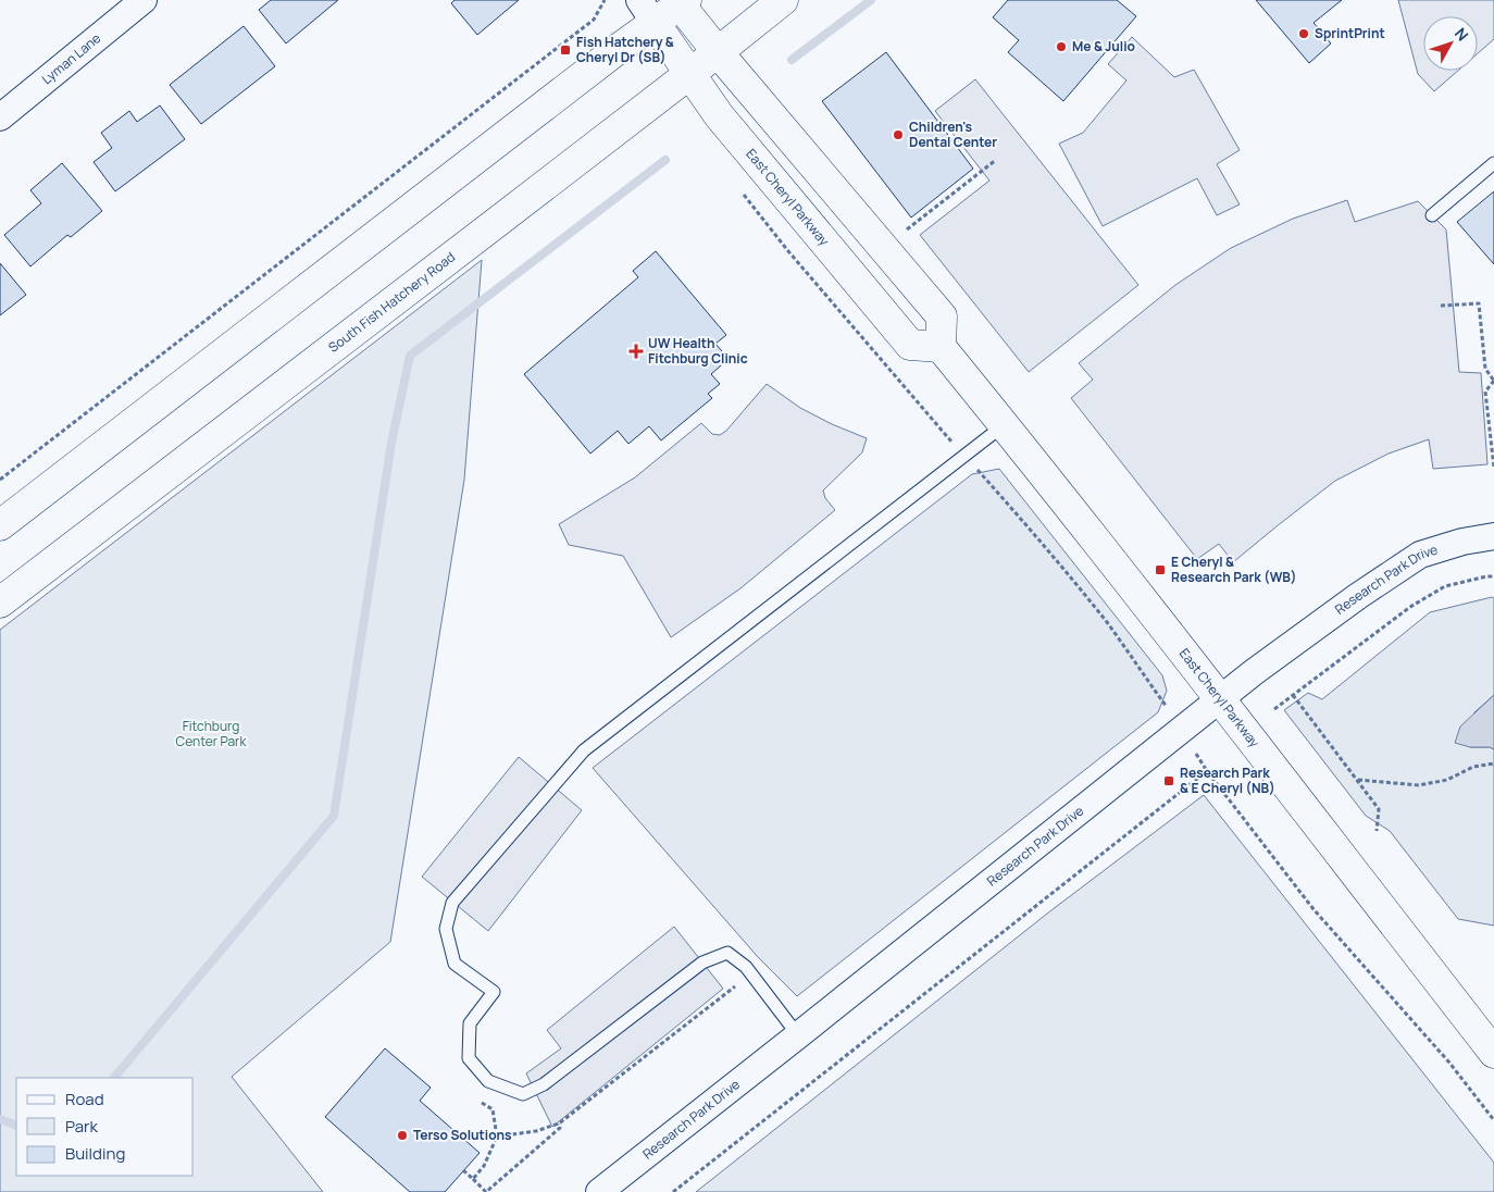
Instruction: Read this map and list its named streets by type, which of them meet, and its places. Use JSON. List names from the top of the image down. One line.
{"streets":{"main road":["East Cheryl Parkway","South Fish Hatchery Road"],"street":["Lyman Lane","Research Park Drive"]},"crossings":[["East Cheryl Parkway","South Fish Hatchery Road"],["East Cheryl Parkway","Research Park Drive"]],"parks":["Fitchburg Center Park"],"places":{"other":["SprintPrint","Me & Julio","Children's Dental Center","Terso Solutions"],"transit":["Fish Hatchery & Cheryl Dr (SB)","E Cheryl & Research Park (WB)","Research Park & E Cheryl (NB)"],"health":["UW Health Fitchburg Clinic"]},"legend":["Road","Park","Building"],"north":"top right"}
